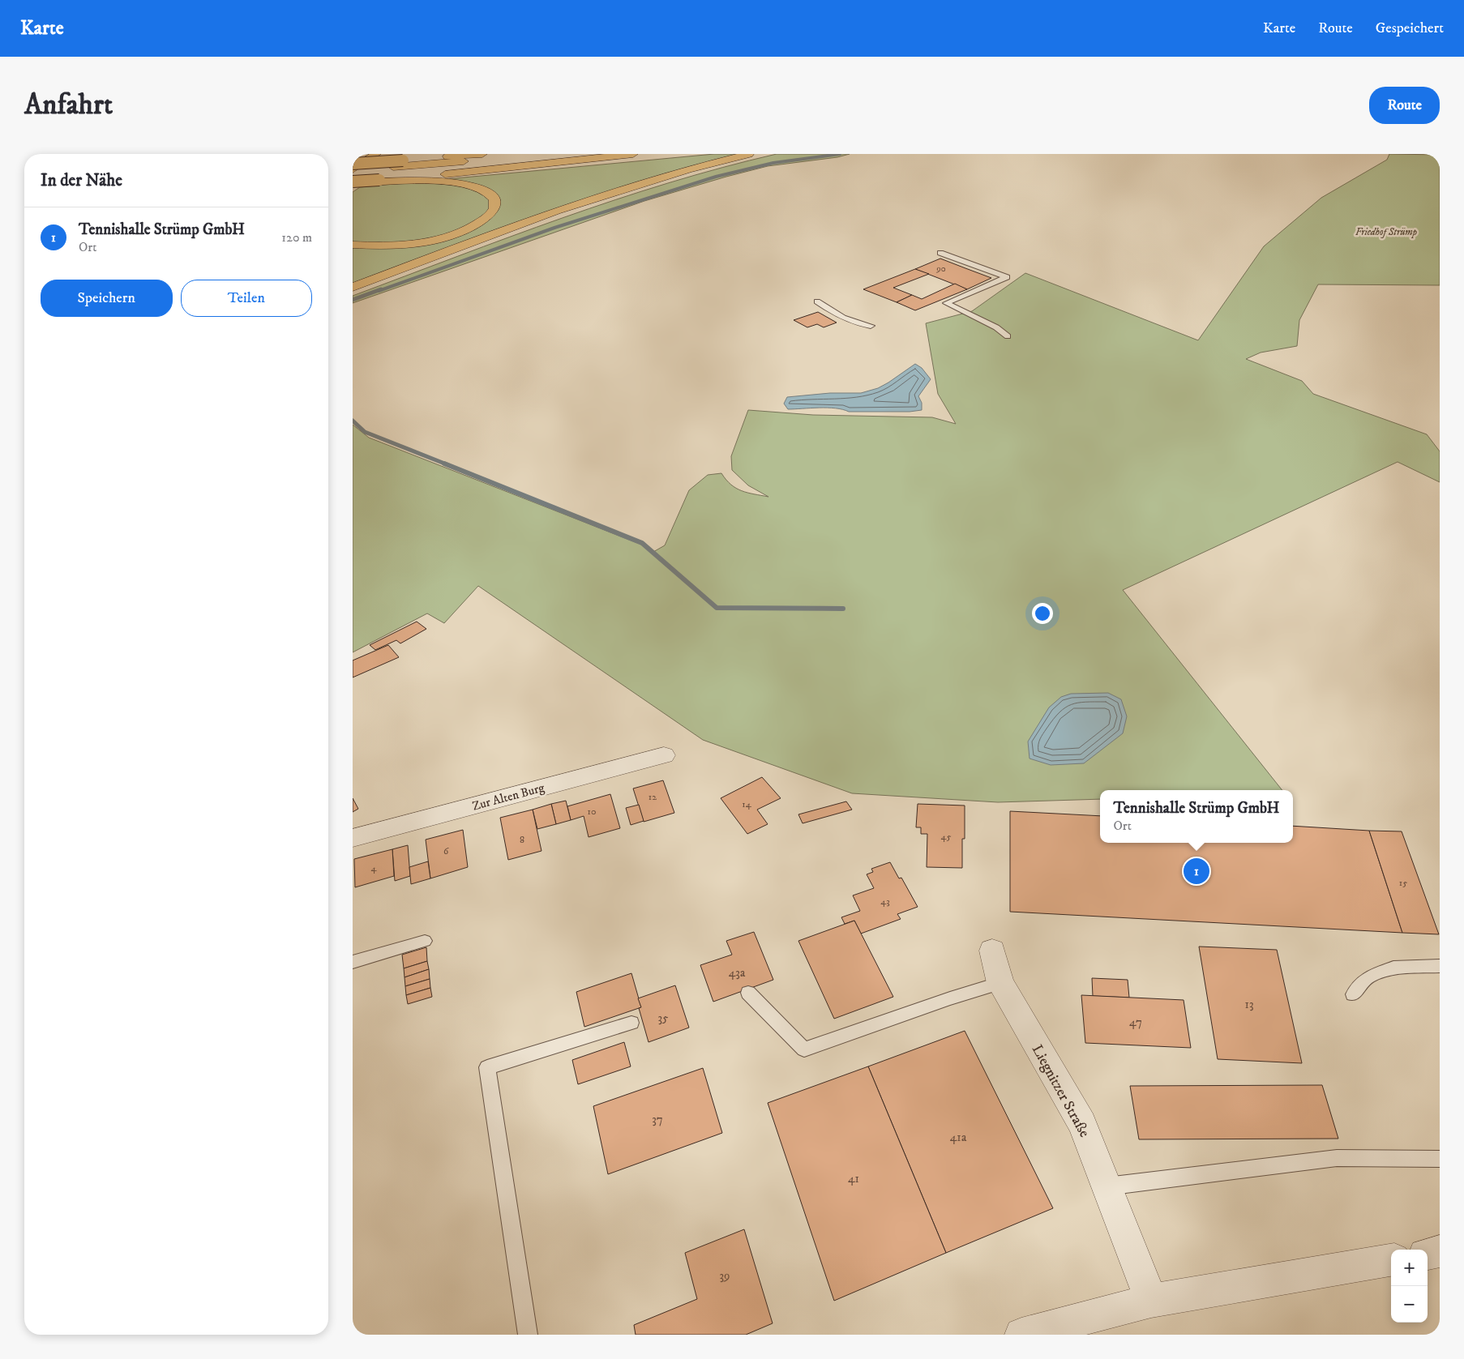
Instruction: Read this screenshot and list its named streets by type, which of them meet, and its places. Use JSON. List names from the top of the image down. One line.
{"streets":{"street":["Zur Alten Burg","Liegnitzer Straße"]},"parks":["Friedhof Strümp"],"house_numbers":["90","12","14","10","45","8","6","4","15","43","43a","13","35","47","37","41a","41","39"],"page":{"header":"Karte","nav":["Karte","Route","Gespeichert"],"buttons":["Route",["Speichern","Teilen"]],"title":"Anfahrt","heading":"In der Nähe","list":[{"mark":"1","name":"Tennishalle Strümp GmbH","note":"Ort","value":"120 m"}],"popup":["Tennishalle Strümp GmbH","Ort"],"pins":"1","map_buttons":["+","−"]}}
